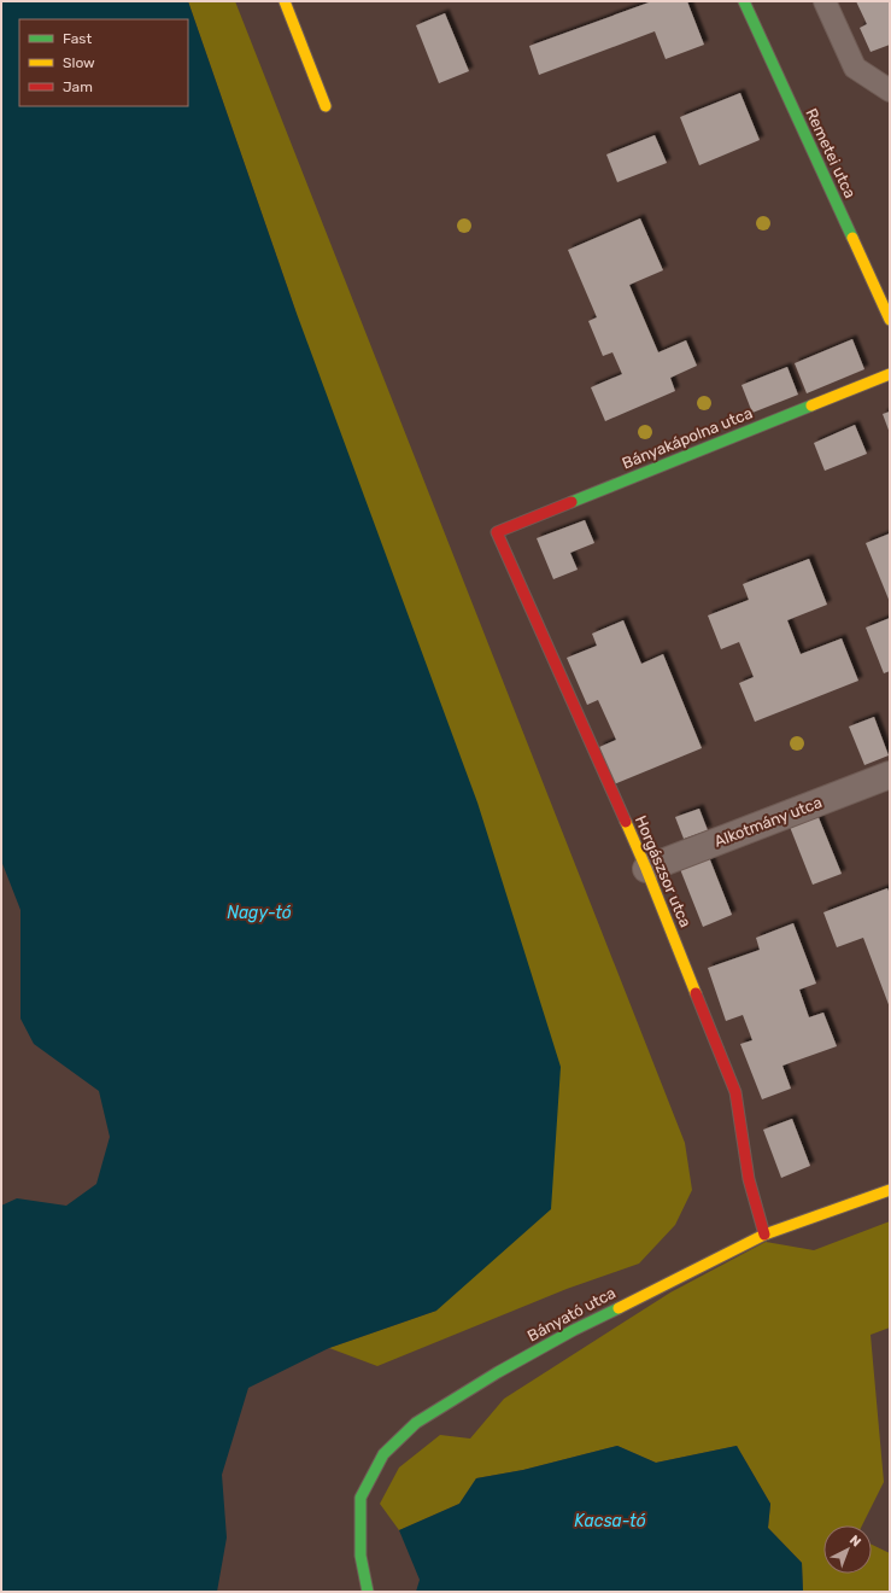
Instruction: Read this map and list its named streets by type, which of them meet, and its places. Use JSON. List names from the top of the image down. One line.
{"streets":{"street":["Remetei utca","Bányakápolna utca","Alkotmány utca","Horgászsor utca","Bányató utca"]},"crossings":[["Bányakápolna utca","Horgászsor utca"],["Alkotmány utca","Horgászsor utca"],["Horgászsor utca","Bányató utca"]],"water":["Nagy-tó","Kacsa-tó"],"legend":["Fast","Slow","Jam"],"north":"top right"}
